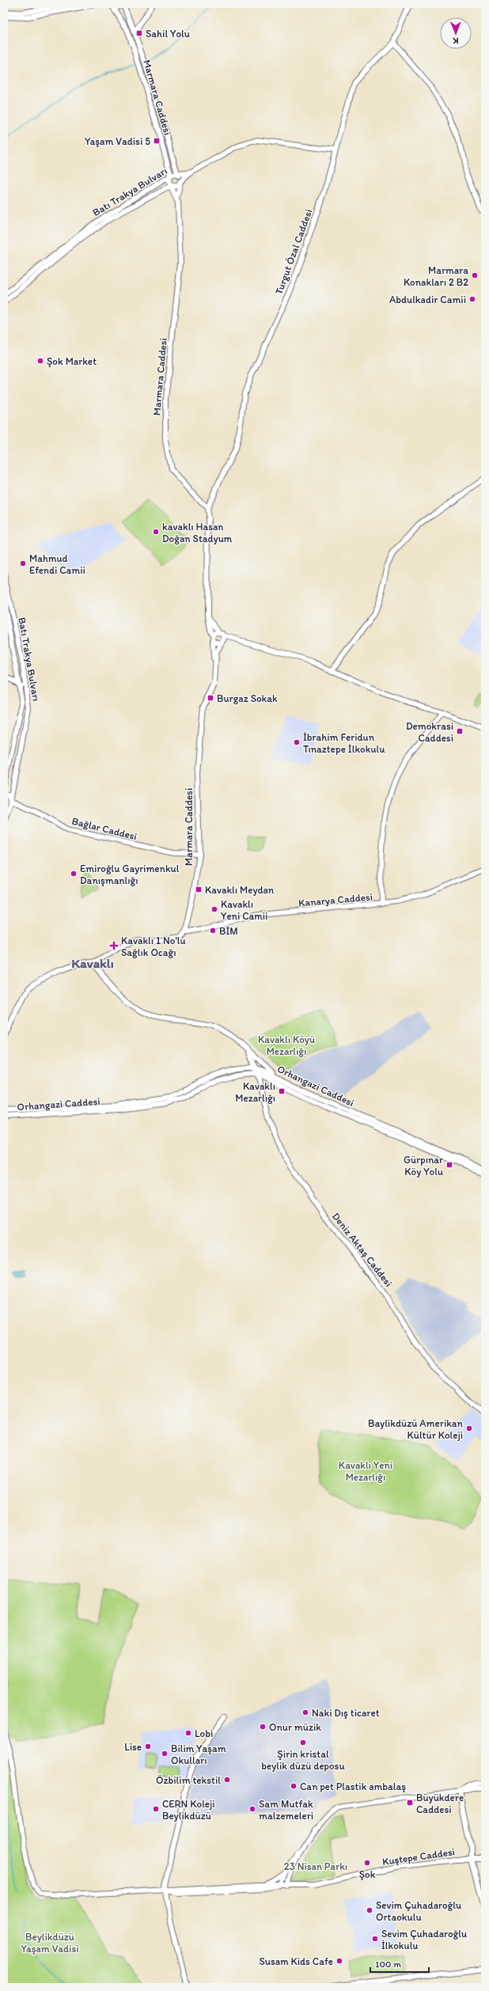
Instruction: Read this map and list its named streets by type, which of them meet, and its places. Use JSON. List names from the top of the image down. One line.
{"streets":{"street":["Marmara Caddesi","Batı Trakya Bulvarı","Turgut Özal Caddesi","Bağlar Caddesi","Kanarya Caddesi","Orhangazi Caddesi","Deniz Aktaş Caddesi","Kuştepe Caddesi"]},"crossings":[["Marmara Caddesi","Batı Trakya Bulvarı"],["Marmara Caddesi","Turgut Özal Caddesi"],["Marmara Caddesi","Bağlar Caddesi"],["Marmara Caddesi","Kanarya Caddesi"],["Batı Trakya Bulvarı","Bağlar Caddesi"],["Orhangazi Caddesi","Deniz Aktaş Caddesi"]],"districts":["Kavaklı"],"parks":["Kavaklı Köyü Mezarlığı","Kavaklı Yeni Mezarlığı","23 Nisan Parkı","Beylikdüzü Yaşam Vadisi"],"places":{"transit":["Sahil Yolu","Yaşam Vadisi 5","Burgaz Sokak","Demokrasi Caddesi","Kavaklı Meydan","Kavaklı Mezarlığı","Gürpınar Köy Yolu","Büyükdere Caddesi"],"other":["Marmara Konakları 2 B2","Abdulkadir Camii","Şok Market","kavaklı Hasan Doğan Stadyum","Mahmud Efendi Camii","İbrahim Feridun Tınaztepe İlkokulu","Emiroğlu Gayrimenkul Danışmanlığı","Kavaklı Yeni Camii","BİM","Baylikdüzü Amerikan Kültür Koleji","Naki Dış ticaret","Onur müzik","Lobi","Şirin kristal beylik düzü deposu","Lise","Bilim Yaşam Okulları","Özbilim tekstil","Can pet Plastik ambalaş","CERN Koleji Beylikdüzü","Sam Mutfak malzemeleri","Şok","Sevim Çuhadaroğlu Ortaokulu","Sevim Çuhadaroğlu İlkokulu","Susam Kids Cafe"],"health":["Kavaklı 1 No'lu Sağlık Ocağı"]},"scale_bar":"100 m","north":"bottom"}
